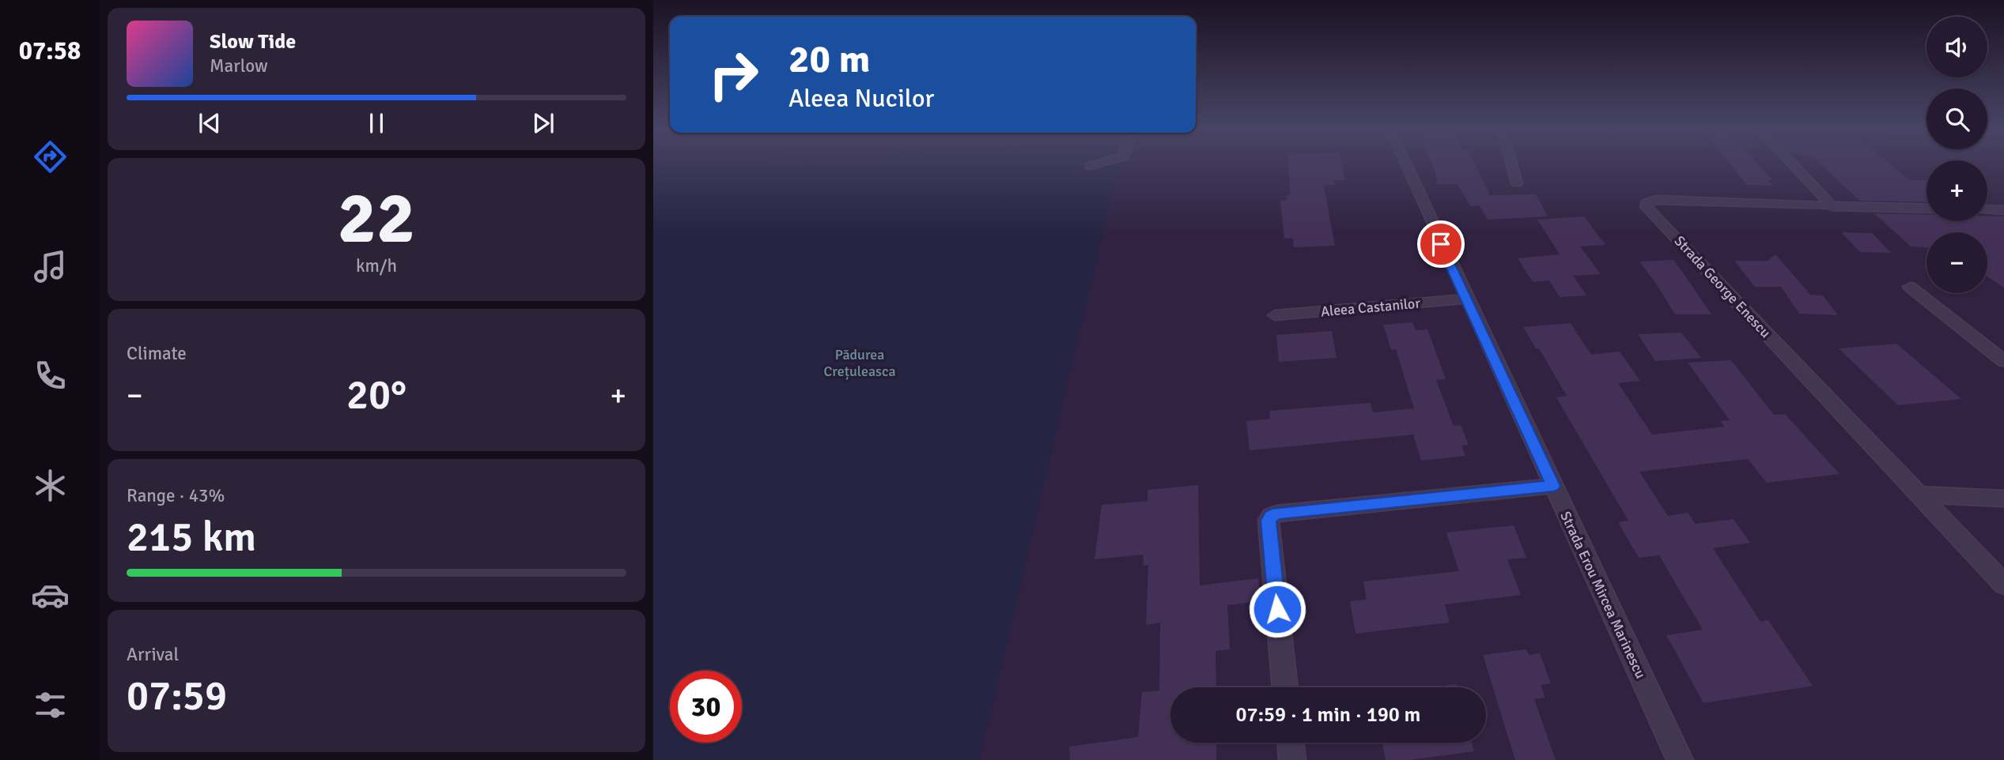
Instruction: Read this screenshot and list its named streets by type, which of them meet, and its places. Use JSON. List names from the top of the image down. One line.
{"streets":{"street":["Strada George Enescu","Aleea Castanilor","Strada Erou Mircea Marinescu"]},"crossings":[["Aleea Castanilor","Strada Erou Mircea Marinescu"]],"parks":["Pădurea Crețuleasca"],"page":{"tabs":"07:58","map_buttons":["+","−"],"turn":["20 m","Aleea Nucilor"],"song":["Slow Tide","Marlow"],"tile":[["22","km/h"],"Climate",["Range · 43%","215 km"],["Arrival","07:59"]],"heat":["−","20°","+"],"limit":"30","trip":"07:59 · 1 min · 190 m"}}
